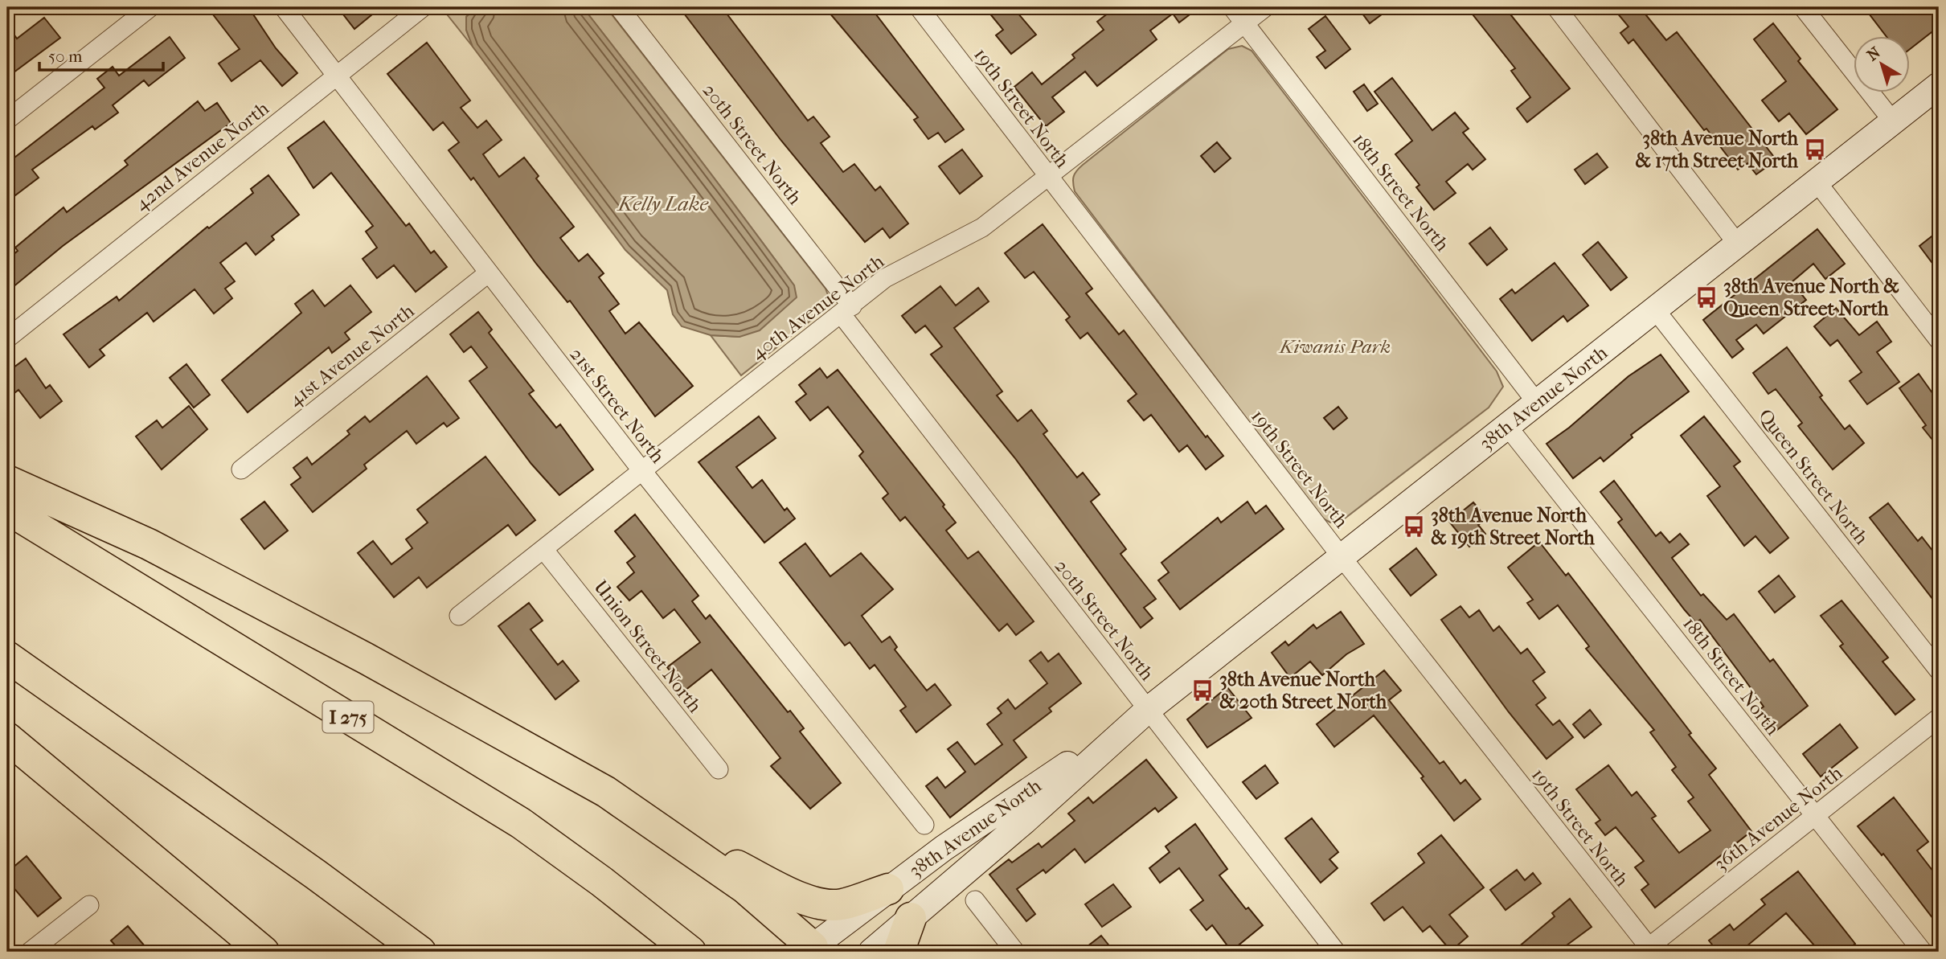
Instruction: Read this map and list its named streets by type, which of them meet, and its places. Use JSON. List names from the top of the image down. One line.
{"streets":{"highway":["I 275"],"main road":["38th Avenue North"],"street":["19th Street North","20th Street North","42nd Avenue North","18th Street North","40th Avenue North","41st Avenue North","21st Street North","Queen Street North","Union Street North","36th Avenue North"]},"crossings":[["19th Street North","40th Avenue North"],["19th Street North","38th Avenue North"],["19th Street North","36th Avenue North"],["20th Street North","40th Avenue North"],["20th Street North","38th Avenue North"],["42nd Avenue North","21st Street North"],["18th Street North","40th Avenue North"],["18th Street North","38th Avenue North"],["18th Street North","36th Avenue North"],["40th Avenue North","21st Street North"],["40th Avenue North","Union Street North"],["41st Avenue North","21st Street North"],["38th Avenue North","Queen Street North"]],"water":["Kelly Lake"],"parks":["Kiwanis Park"],"places":{"bus stop":["38th Avenue North & 17th Street North","38th Avenue North & Queen Street North","38th Avenue North & 19th Street North","38th Avenue North & 20th Street North"]},"scale_bar":"50 m","north":"top left"}
